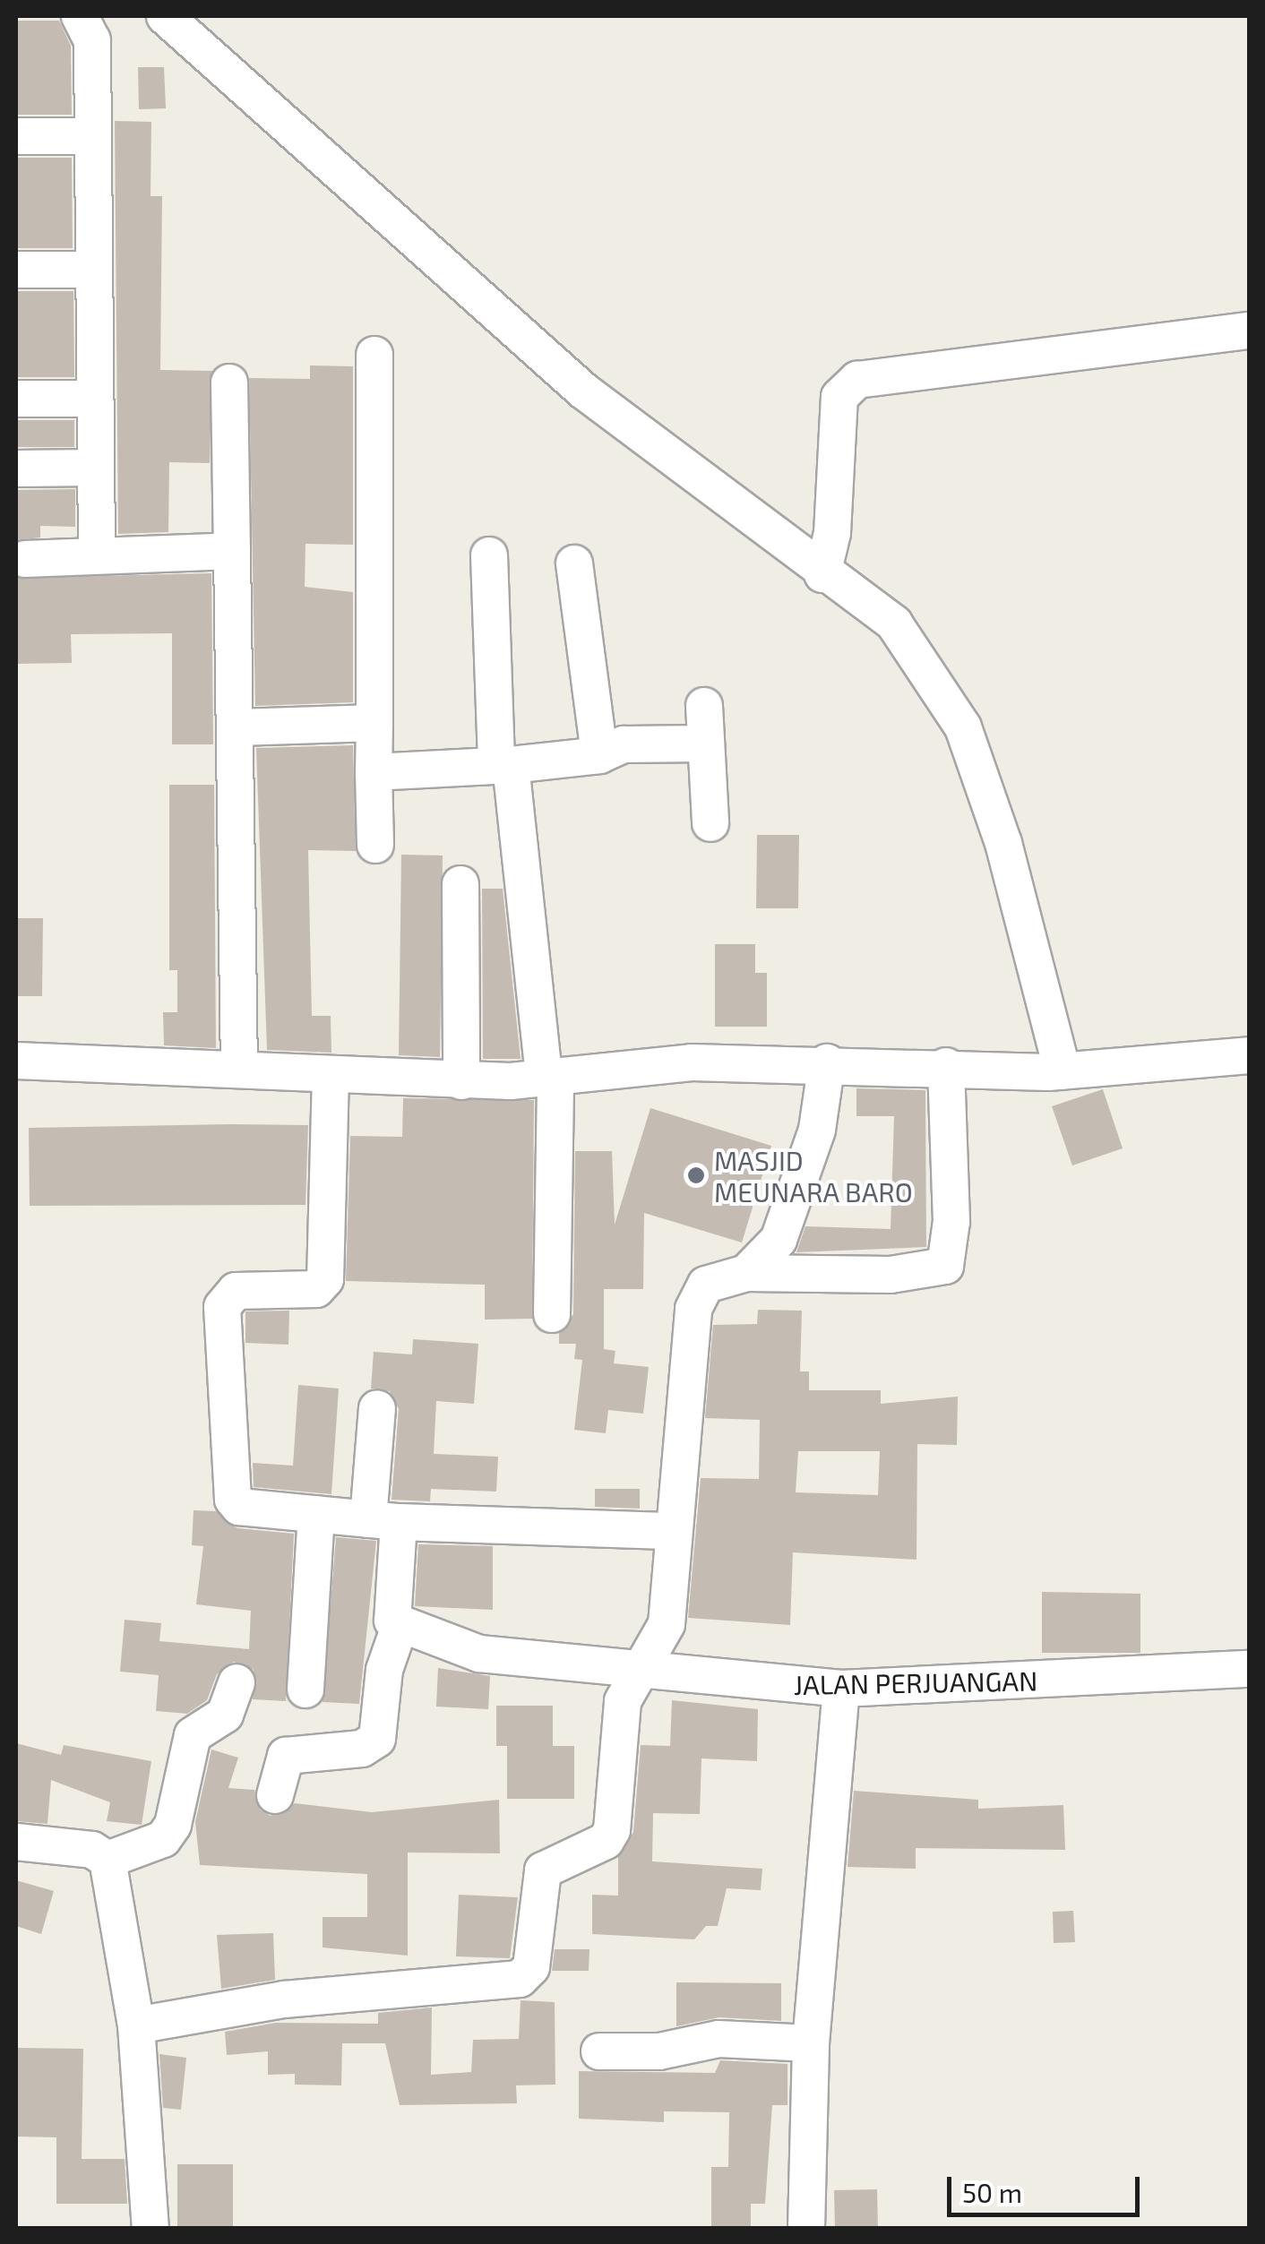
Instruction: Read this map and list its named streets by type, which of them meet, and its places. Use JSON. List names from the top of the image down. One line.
{"streets":{"street":["JALAN PERJUANGAN"]},"places":["MASJID MEUNARA BARO"],"scale_bar":"50 m"}
